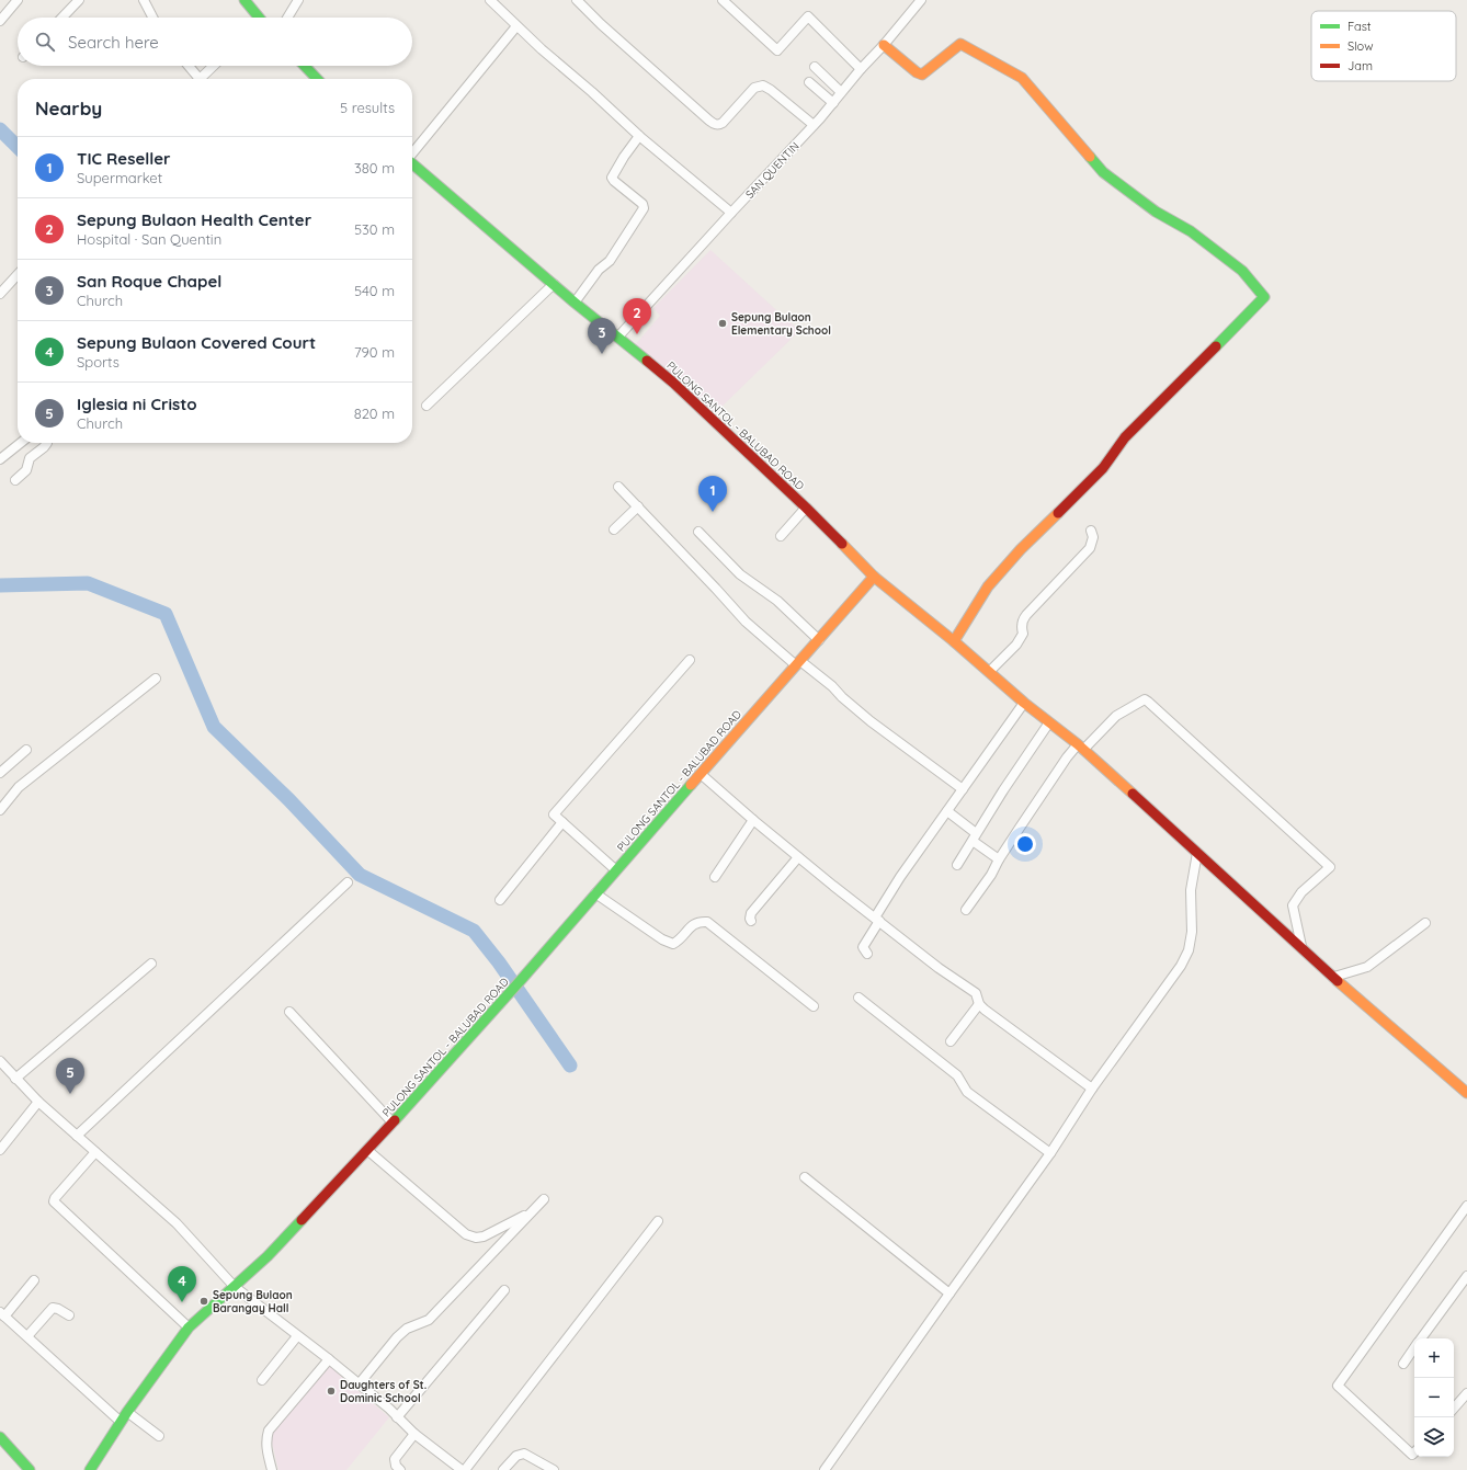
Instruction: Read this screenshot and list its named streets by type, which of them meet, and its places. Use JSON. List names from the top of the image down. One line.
{"streets":{"street":["SAN QUENTIN","PULONG SANTOL - BALUBAD ROAD"]},"crossings":[["SAN QUENTIN","PULONG SANTOL - BALUBAD ROAD"]],"places":["Sepung Bulaon Elementary School","Sepung Bulaon Barangay Hall","Daughters of St. Dominic School"],"legend":["Fast","Slow","Jam"],"page":{"search":"Search here","heading":["Nearby","5 results"],"list":[{"mark":"1","name":"TIC Reseller","note":"Supermarket","value":"380 m"},{"mark":"2","name":"Sepung Bulaon Health Center","note":"Hospital · San Quentin","value":"530 m"},{"mark":"3","name":"San Roque Chapel","note":"Church","value":"540 m"},{"mark":"4","name":"Sepung Bulaon Covered Court","note":"Sports","value":"790 m"},{"mark":"5","name":"Iglesia ni Cristo","note":"Church","value":"820 m"}],"pins":["2","3","1","5","4"],"map_buttons":["+","−"]}}
